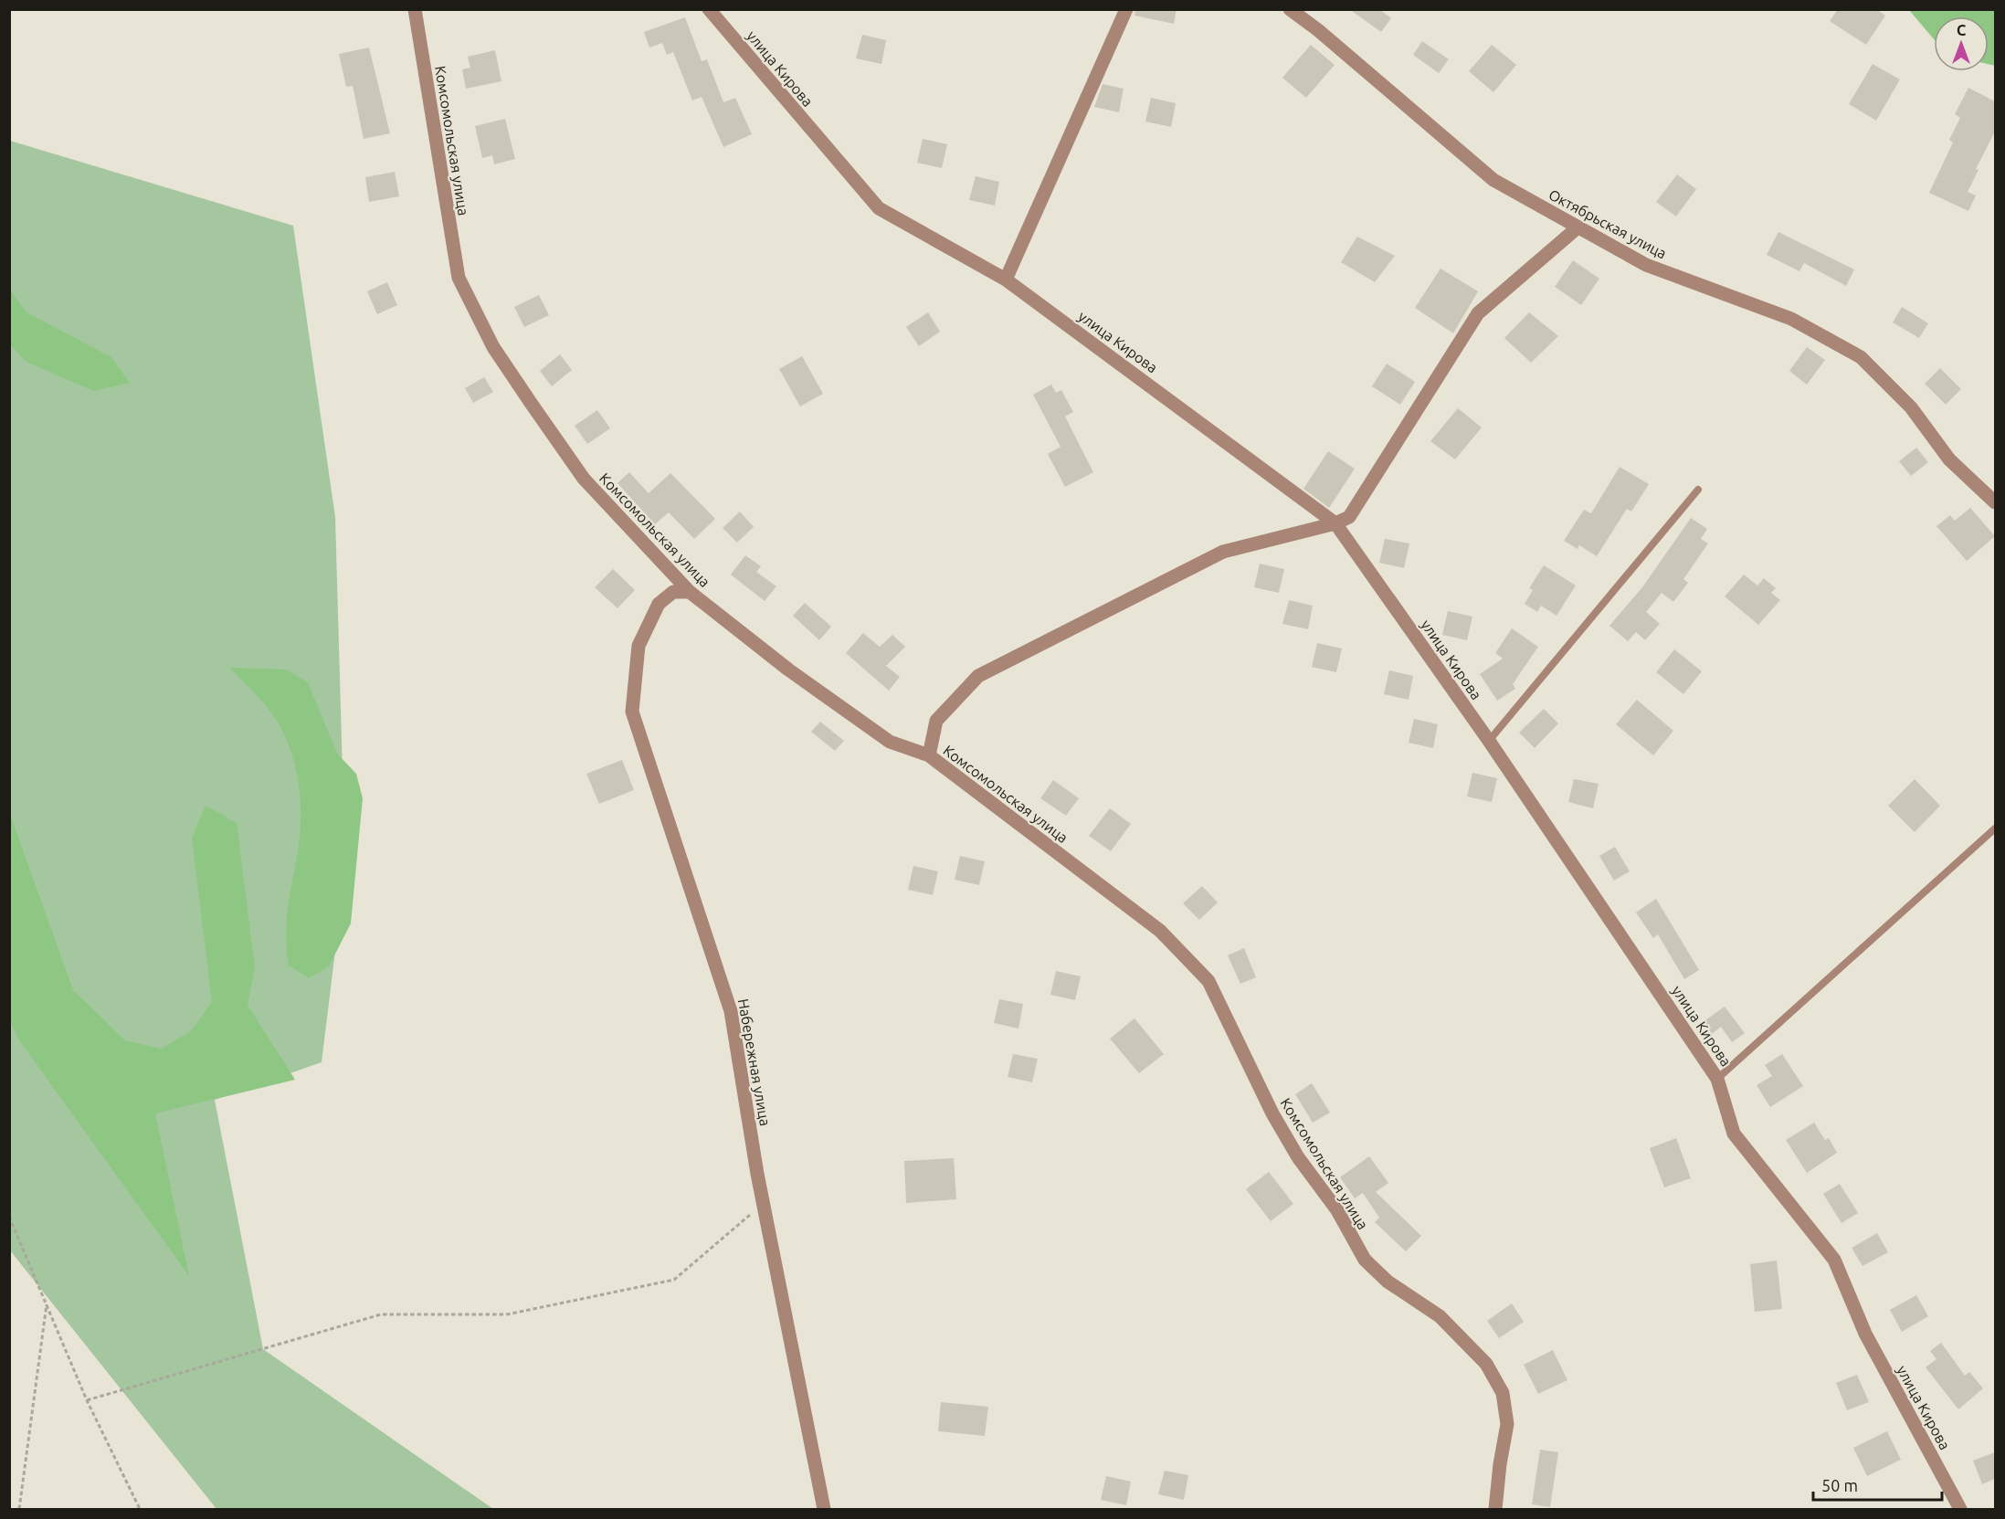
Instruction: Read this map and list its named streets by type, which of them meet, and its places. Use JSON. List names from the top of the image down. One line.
{"streets":{"street":["улица Кирова","Комсомольская улица","Октябрьская улица","Набережная улица"]},"crossings":[["Комсомольская улица","Набережная улица"]],"scale_bar":"50 m","north":"top"}
